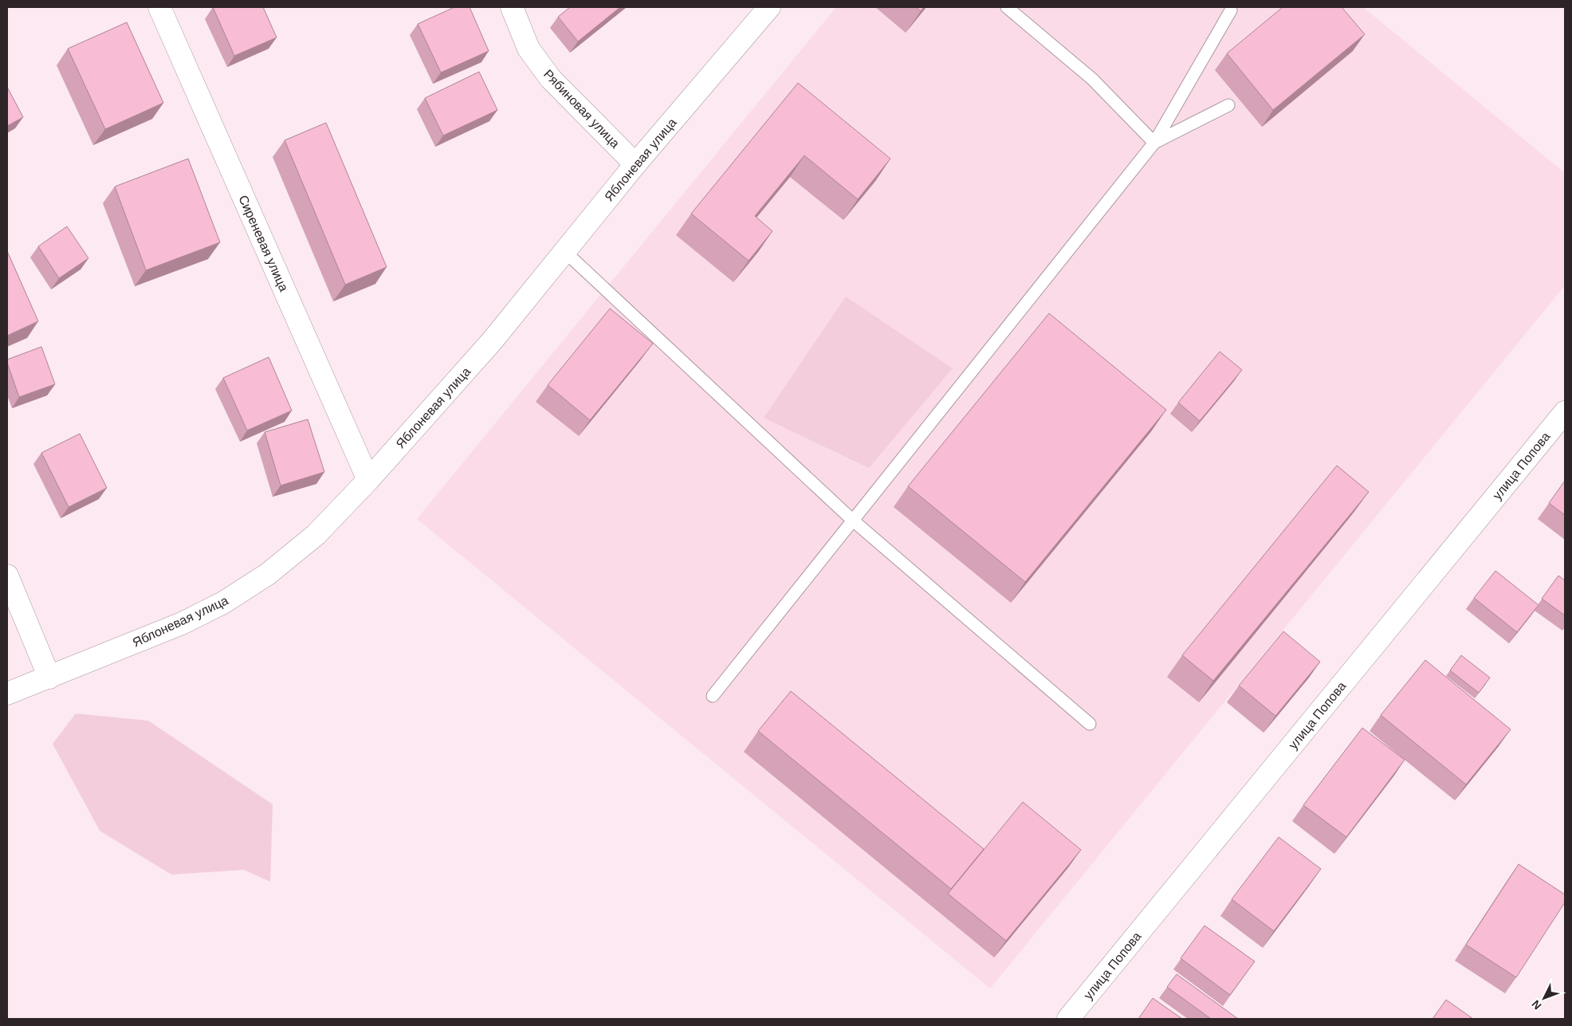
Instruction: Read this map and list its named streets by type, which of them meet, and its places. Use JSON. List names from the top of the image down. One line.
{"streets":{"street":["Рябиновая улица","Яблоневая улица","Сиреневая улица","улица Попова"]},"crossings":[["Рябиновая улица","Яблоневая улица"],["Яблоневая улица","Сиреневая улица"]],"north":"bottom left"}
